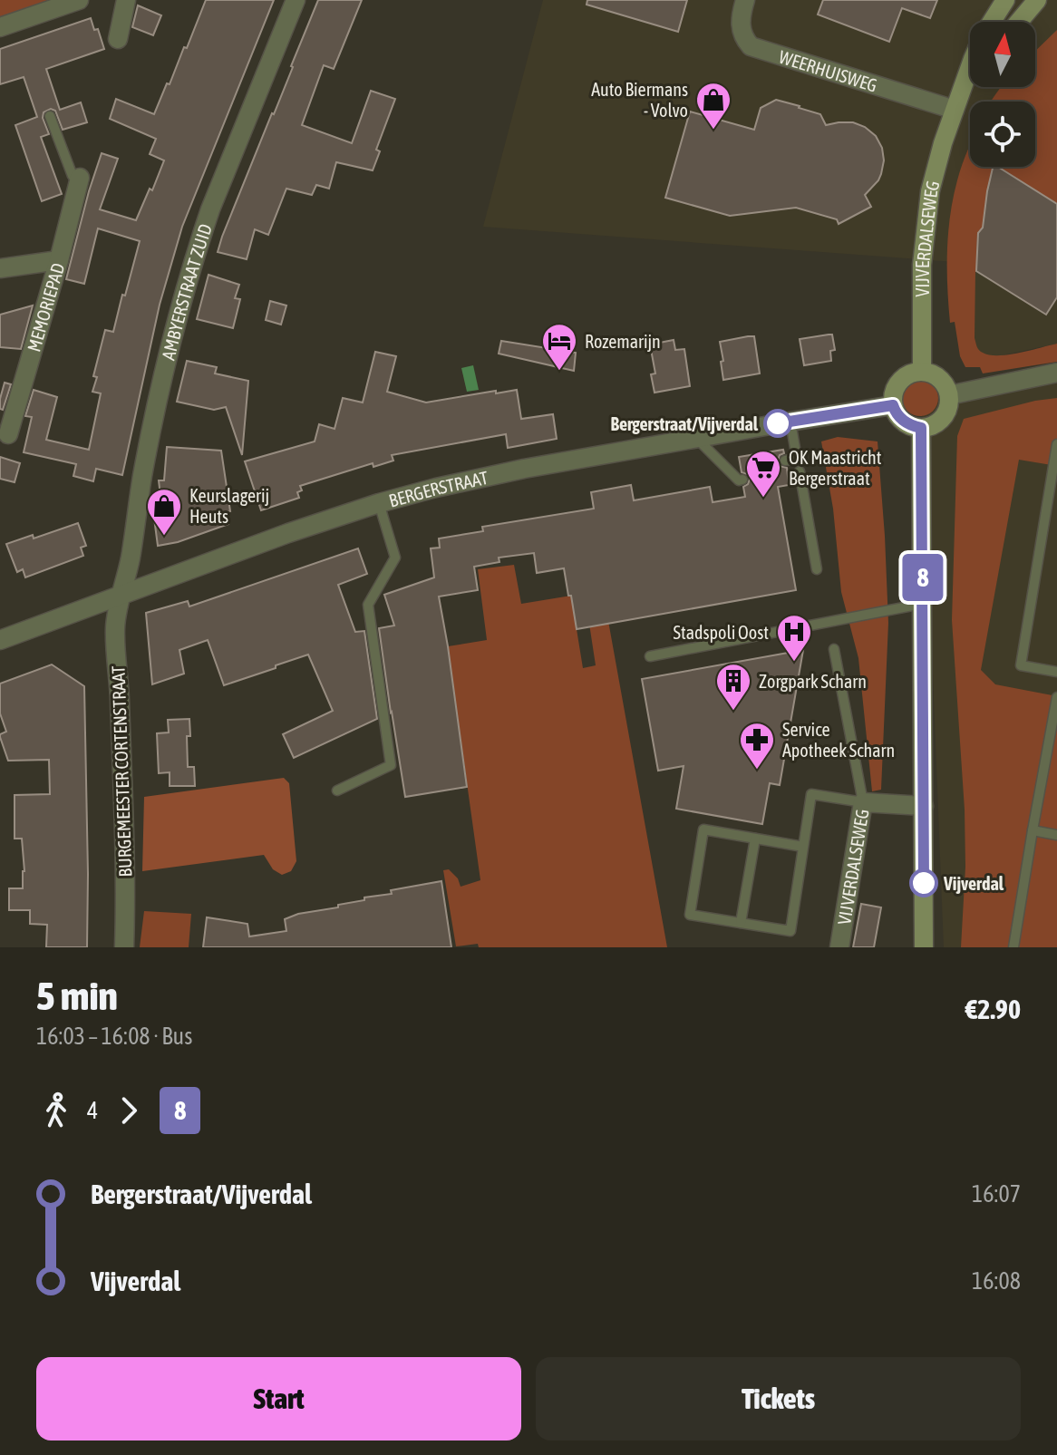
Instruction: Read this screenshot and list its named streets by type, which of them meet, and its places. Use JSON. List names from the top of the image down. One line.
{"streets":{"main road":["VIJVERDALSEWEG"],"street":["WEERHUISWEG","AMBYERSTRAAT ZUID","MEMORIEPAD","BERGERSTRAAT","BURGEMEESTER CORTENSTRAAT"]},"crossings":[["WEERHUISWEG","VIJVERDALSEWEG"],["VIJVERDALSEWEG","BERGERSTRAAT"],["AMBYERSTRAAT ZUID","BERGERSTRAAT"],["AMBYERSTRAAT ZUID","BURGEMEESTER CORTENSTRAAT"],["BERGERSTRAAT","BURGEMEESTER CORTENSTRAAT"]],"places":{"shop":["Auto Biermans - Volvo","Keurslagerij Heuts"],"hotel":["Rozemarijn"],"other":["Bergerstraat/Vijverdal","Vijverdal"],"supermarket":["OK Maastricht Bergerstraat"],"hospital":["Stadspoli Oost"],"building":["Zorgpark Scharn"],"pharmacy":["Service Apotheek Scharn"]},"lines":["bus line 8"],"north":"top","page":{"on_map":"8","heading":["5 min","16:03 – 16:08 · Bus","€2.90"],"legs":["4","8"],"list":[{"name":"Bergerstraat/Vijverdal","value":"16:07"},{"name":"Vijverdal","value":"16:08"}],"buttons":["Start","Tickets"]}}
